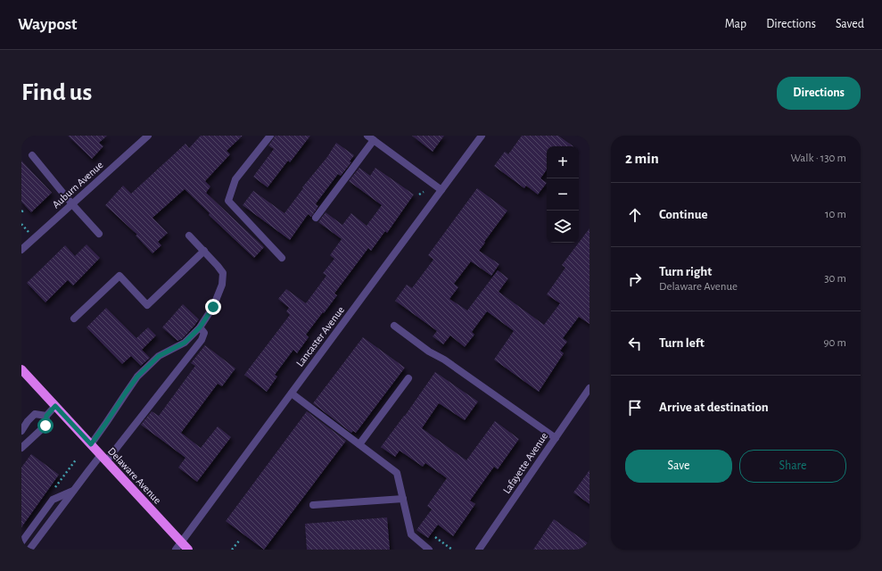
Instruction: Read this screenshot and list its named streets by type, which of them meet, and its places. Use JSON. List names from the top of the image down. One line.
{"streets":{"main road":["Delaware Avenue"],"street":["Auburn Avenue","Lancaster Avenue","Lafayette Avenue"]},"crossings":[["Lancaster Avenue","Delaware Avenue"]],"page":{"header":"Waypost","nav":["Map","Directions","Saved"],"buttons":["Directions",["Save","Share"]],"title":"Find us","heading":["2 min","Walk · 130 m"],"map_buttons":["+","−"],"list":[["Continue","10 m"],["Turn right","Delaware Avenue","30 m"],["Turn left","90 m"],"Arrive at destination"]}}
